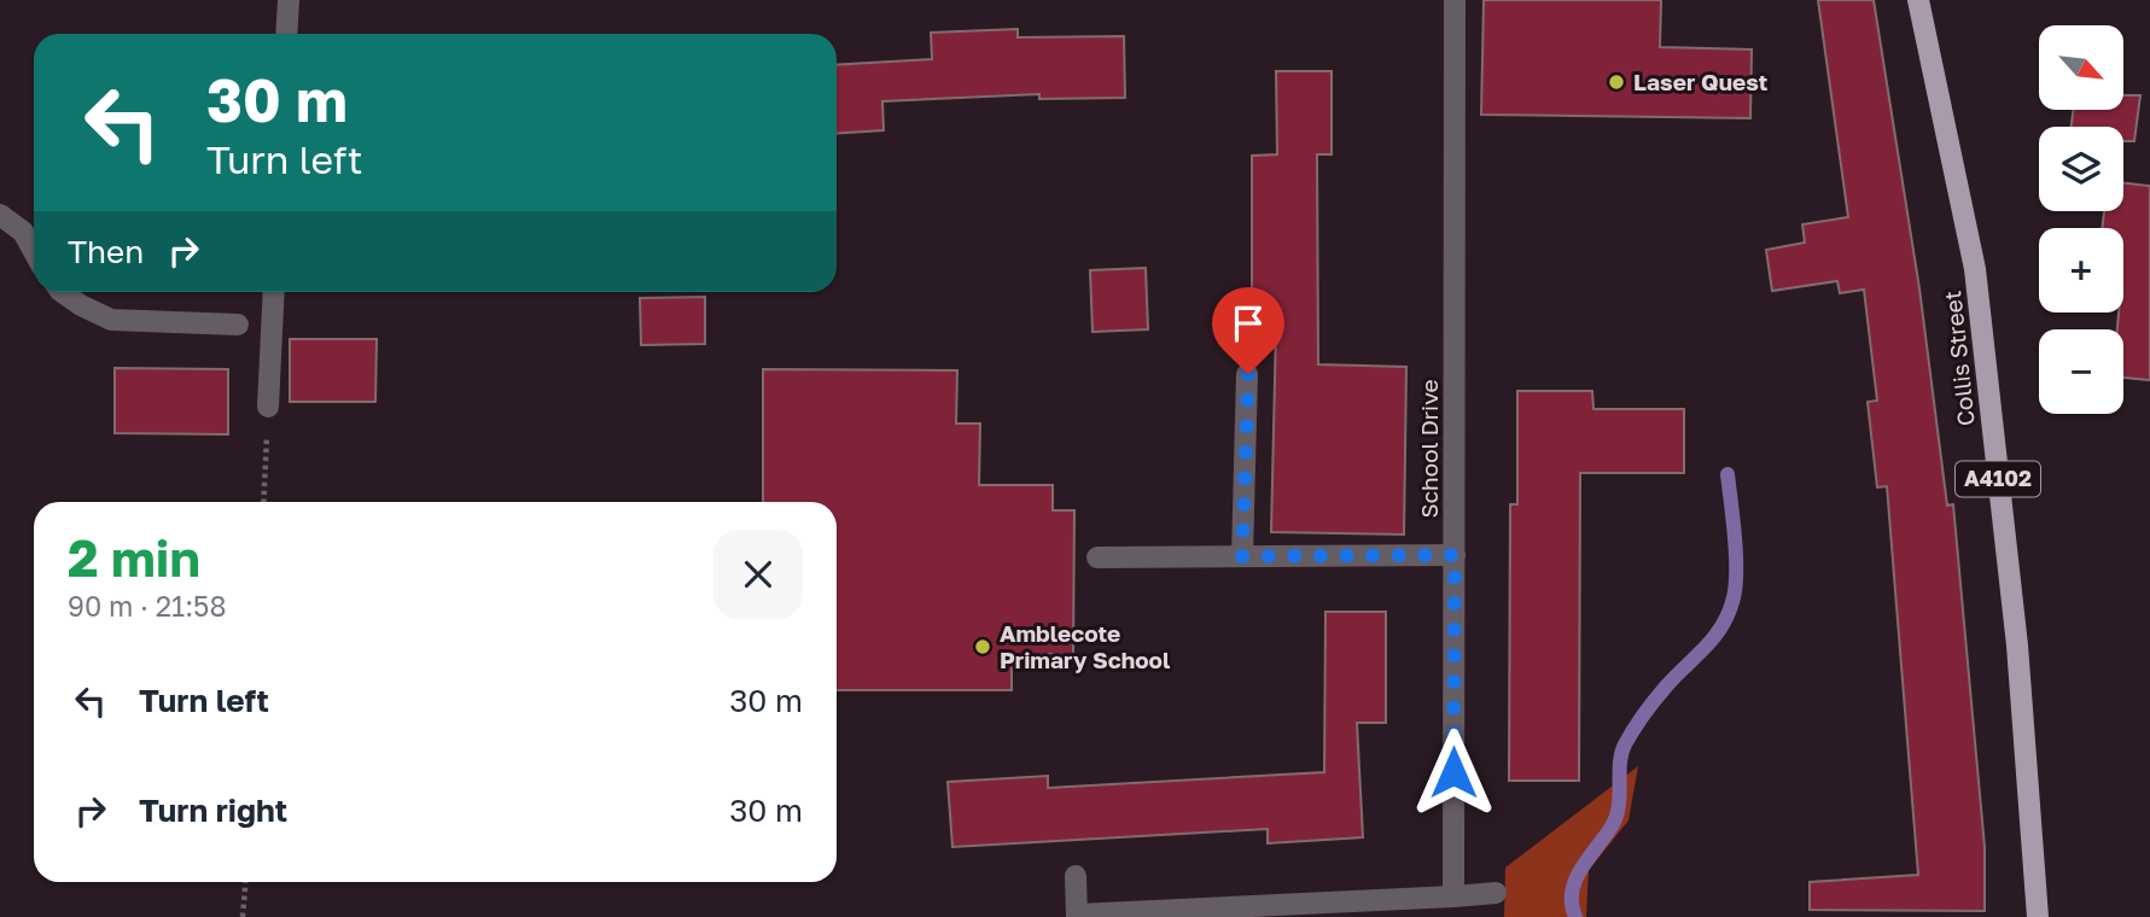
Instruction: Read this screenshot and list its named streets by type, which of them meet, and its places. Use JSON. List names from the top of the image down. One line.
{"streets":{"main road":["Collis Street","A4102"],"street":["School Drive"]},"places":["Laser Quest","Amblecote Primary School"],"north":"bottom right","page":{"map_buttons":["+","−"],"turn":["30 m","Turn left"],"then":"Then","heading":["2 min","90 m · 21:58"],"list":[{"name":"Turn left","value":"30 m"},{"name":"Turn right","value":"30 m"}]}}
